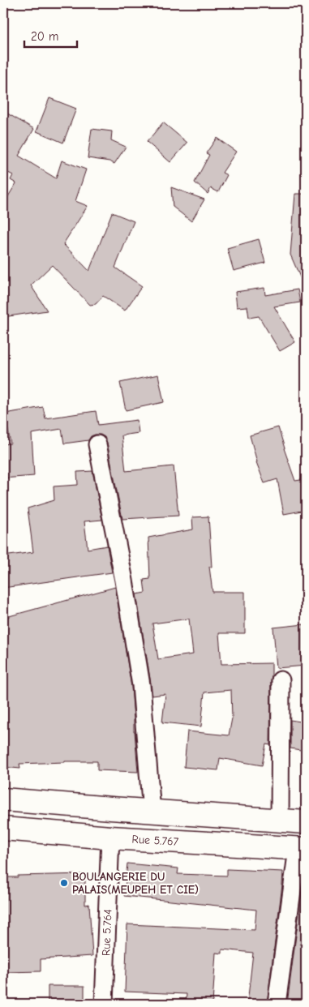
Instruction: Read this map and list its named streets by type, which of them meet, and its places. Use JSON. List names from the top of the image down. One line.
{"streets":{"highway":["Rue 5.767"],"street":["Rue 5.764"]},"crossings":[["Rue 5.767","Rue 5.764"]],"places":["BOULANGERIE DU PALAIS(MEUPEH ET CIE)"],"scale_bar":"20 m"}
